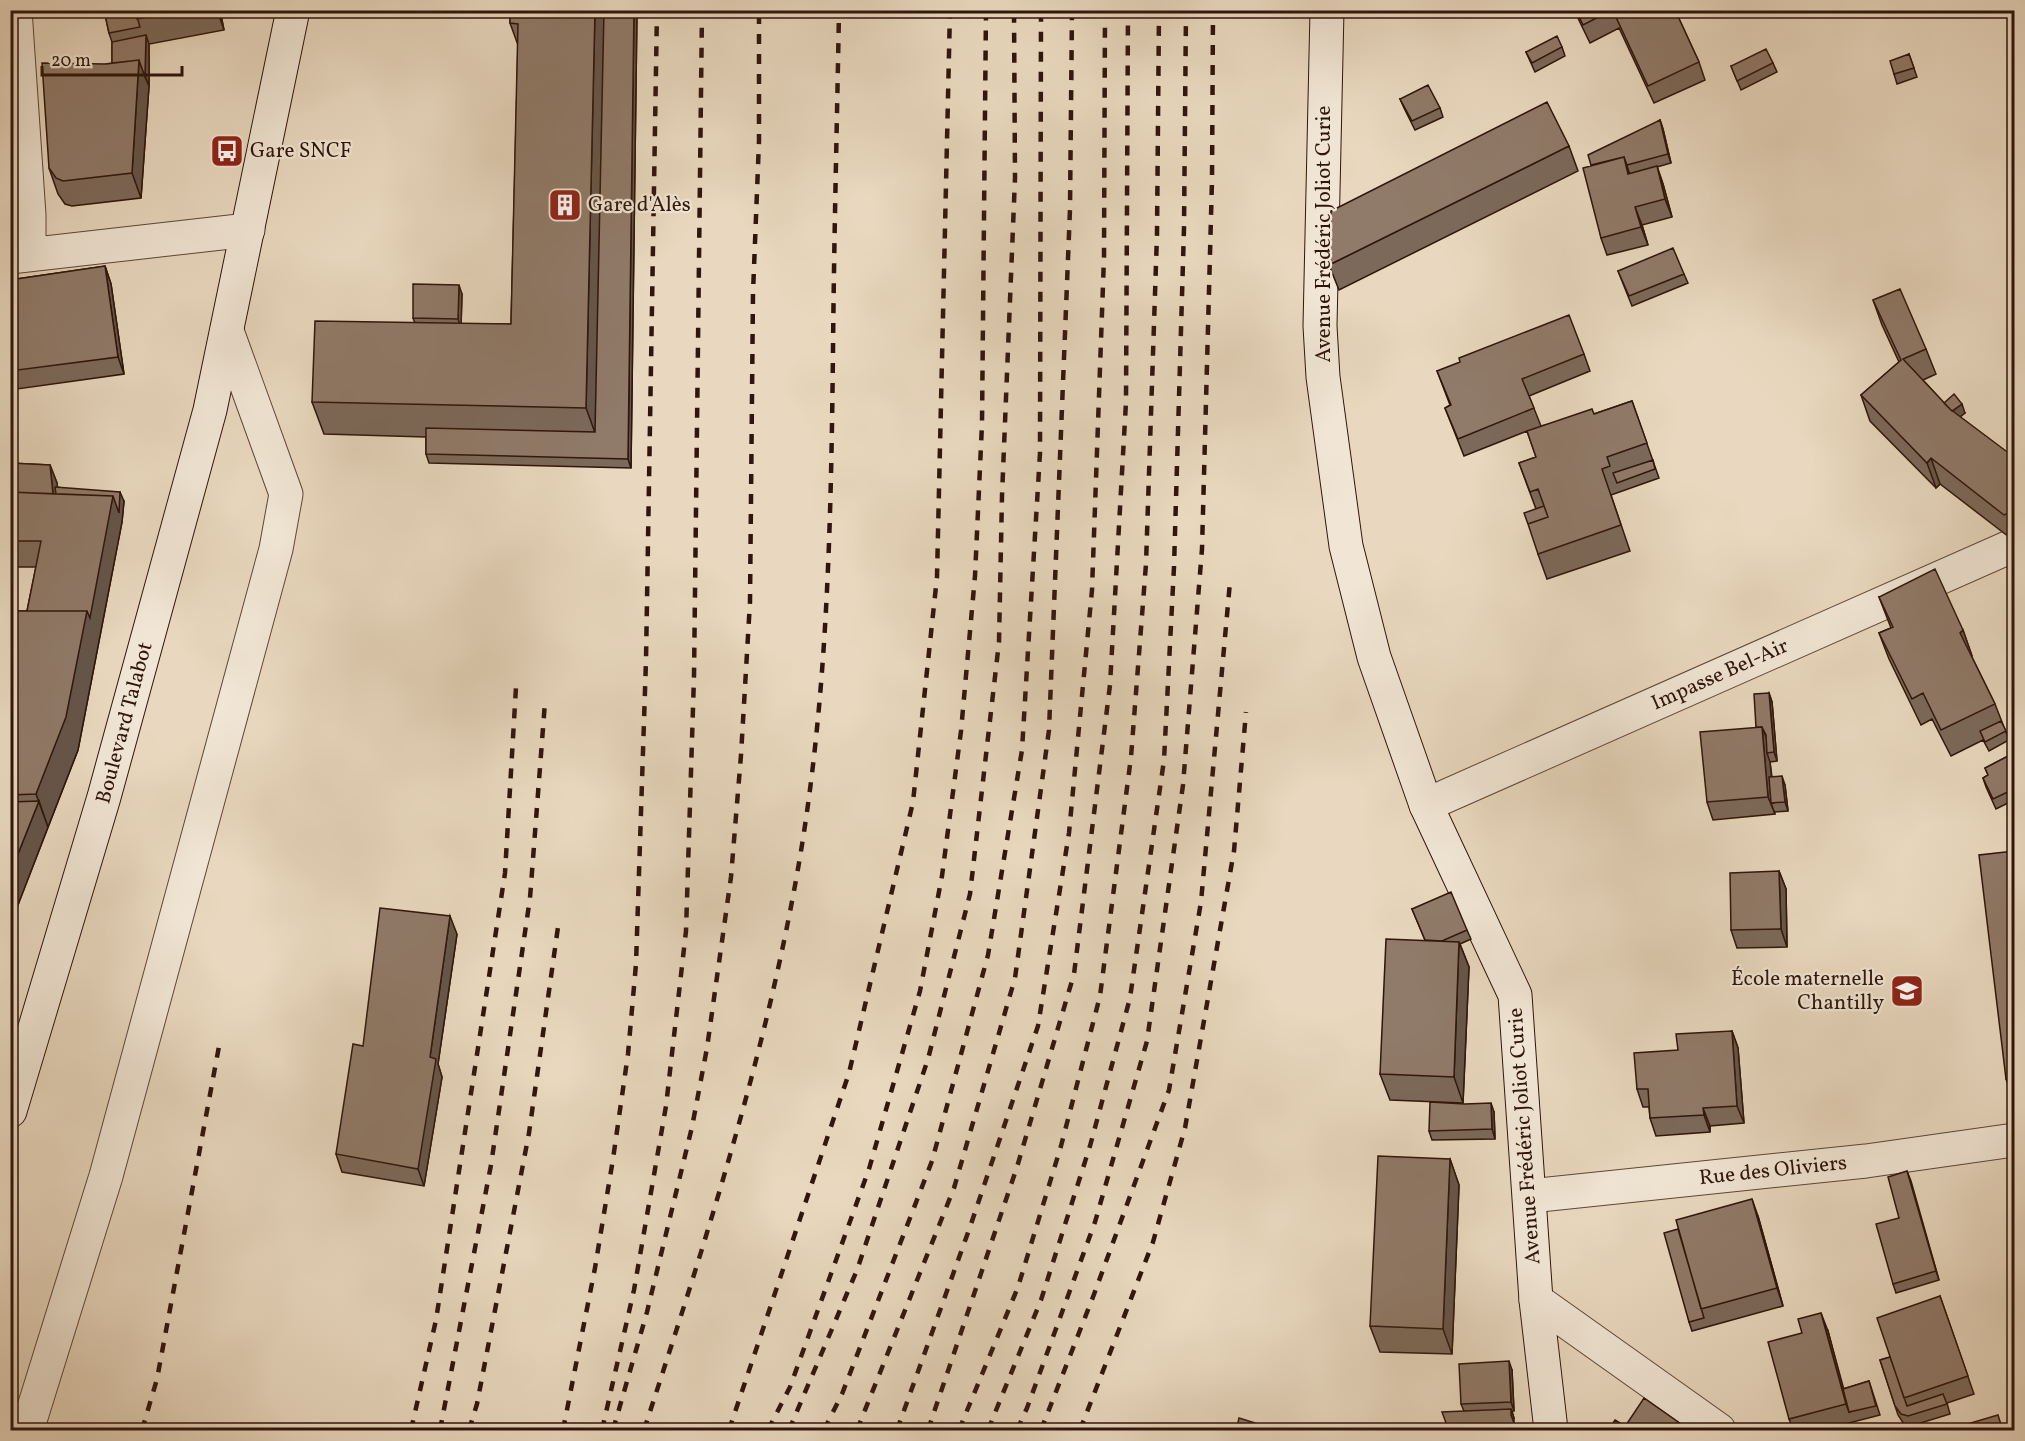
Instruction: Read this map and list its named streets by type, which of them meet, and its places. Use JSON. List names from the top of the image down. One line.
{"streets":{"street":["Avenue Frédéric Joliot Curie","Impasse Bel-Air","Boulevard Talabot","Rue des Oliviers"]},"crossings":[["Avenue Frédéric Joliot Curie","Impasse Bel-Air"],["Avenue Frédéric Joliot Curie","Rue des Oliviers"]],"places":{"bus stop":["Gare SNCF"],"building":["Gare d'Alès"],"school or university":["École maternelle Chantilly"]},"scale_bar":"20 m"}
